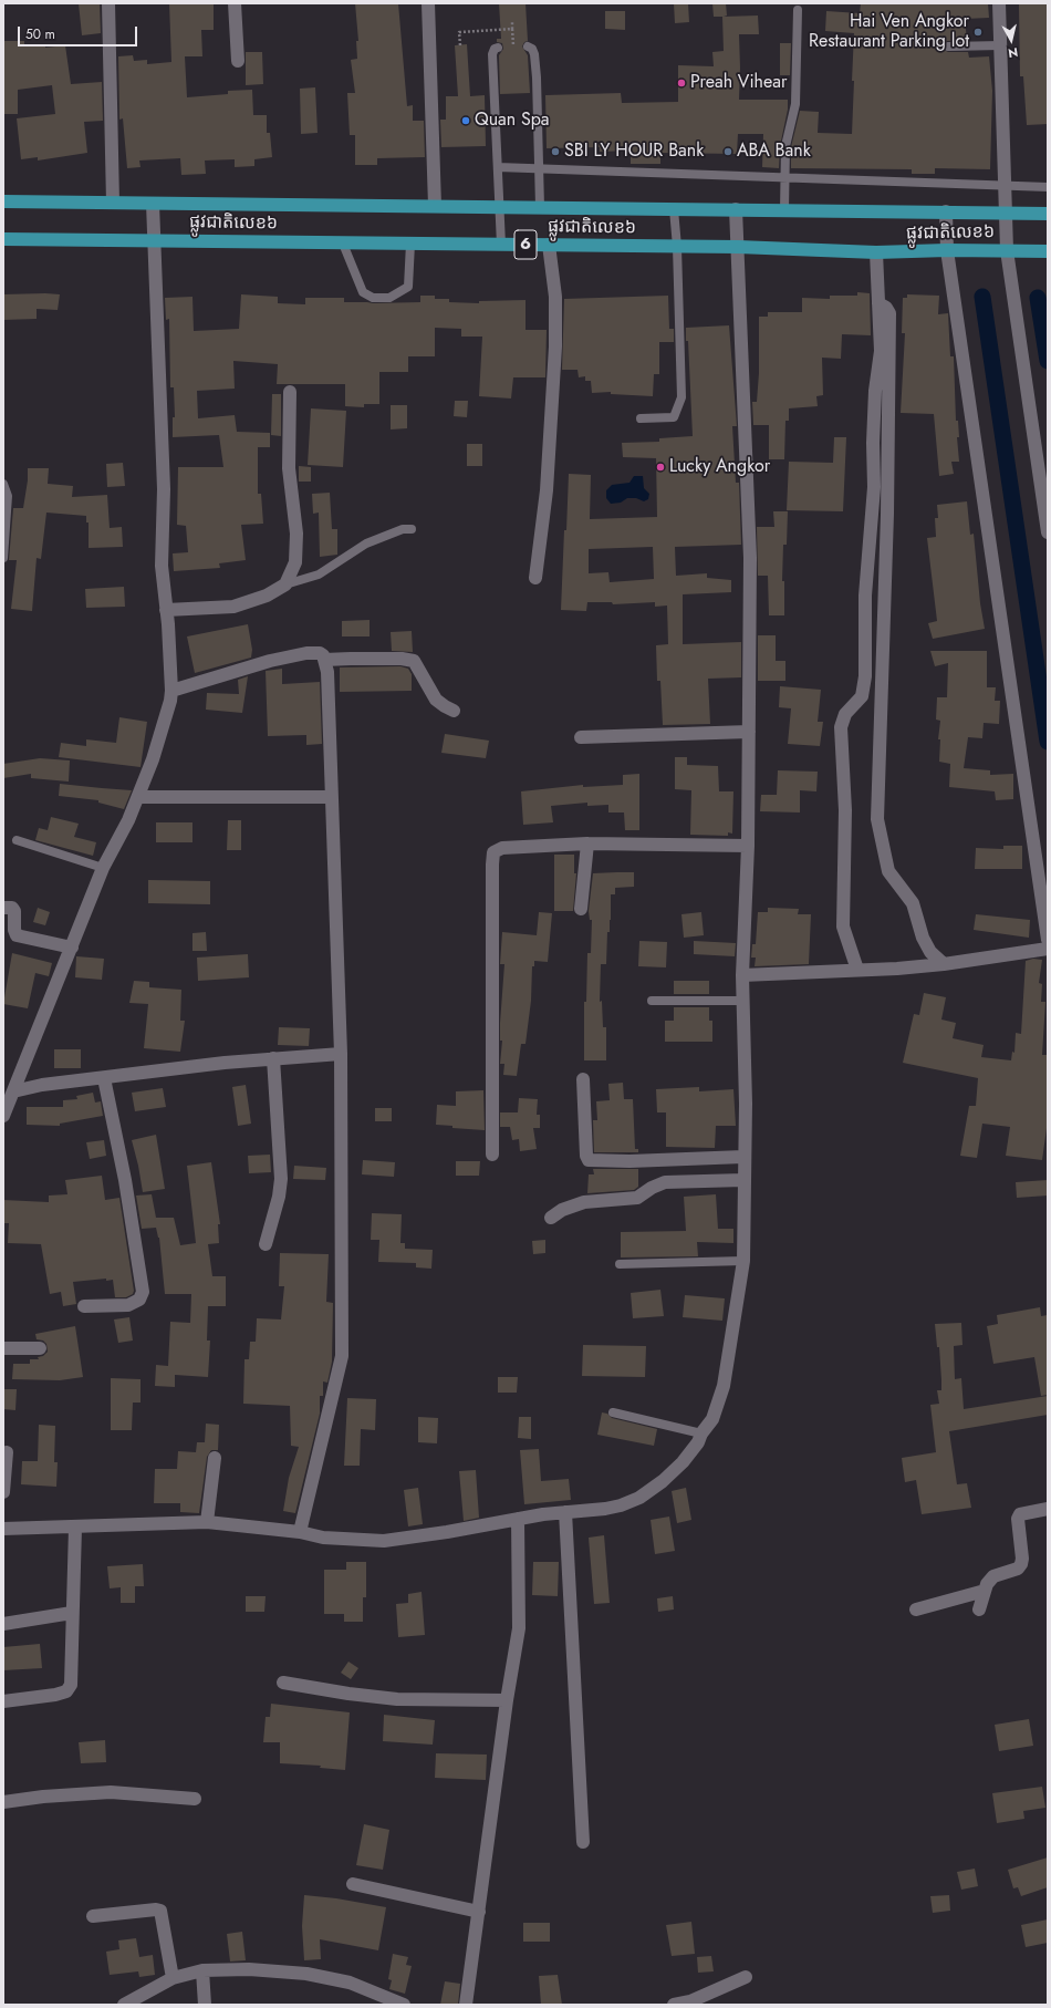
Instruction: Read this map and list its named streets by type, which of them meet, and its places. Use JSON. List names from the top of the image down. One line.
{"streets":{"main road":["ផ្លូវជាតិលេខ៦","6"]},"places":["Hai Ven Angkor Restaurant Parking lot","Preah Vihear","Quan Spa","SBI LY HOUR Bank","ABA Bank","Lucky Angkor"],"scale_bar":"50 m","north":"bottom"}
